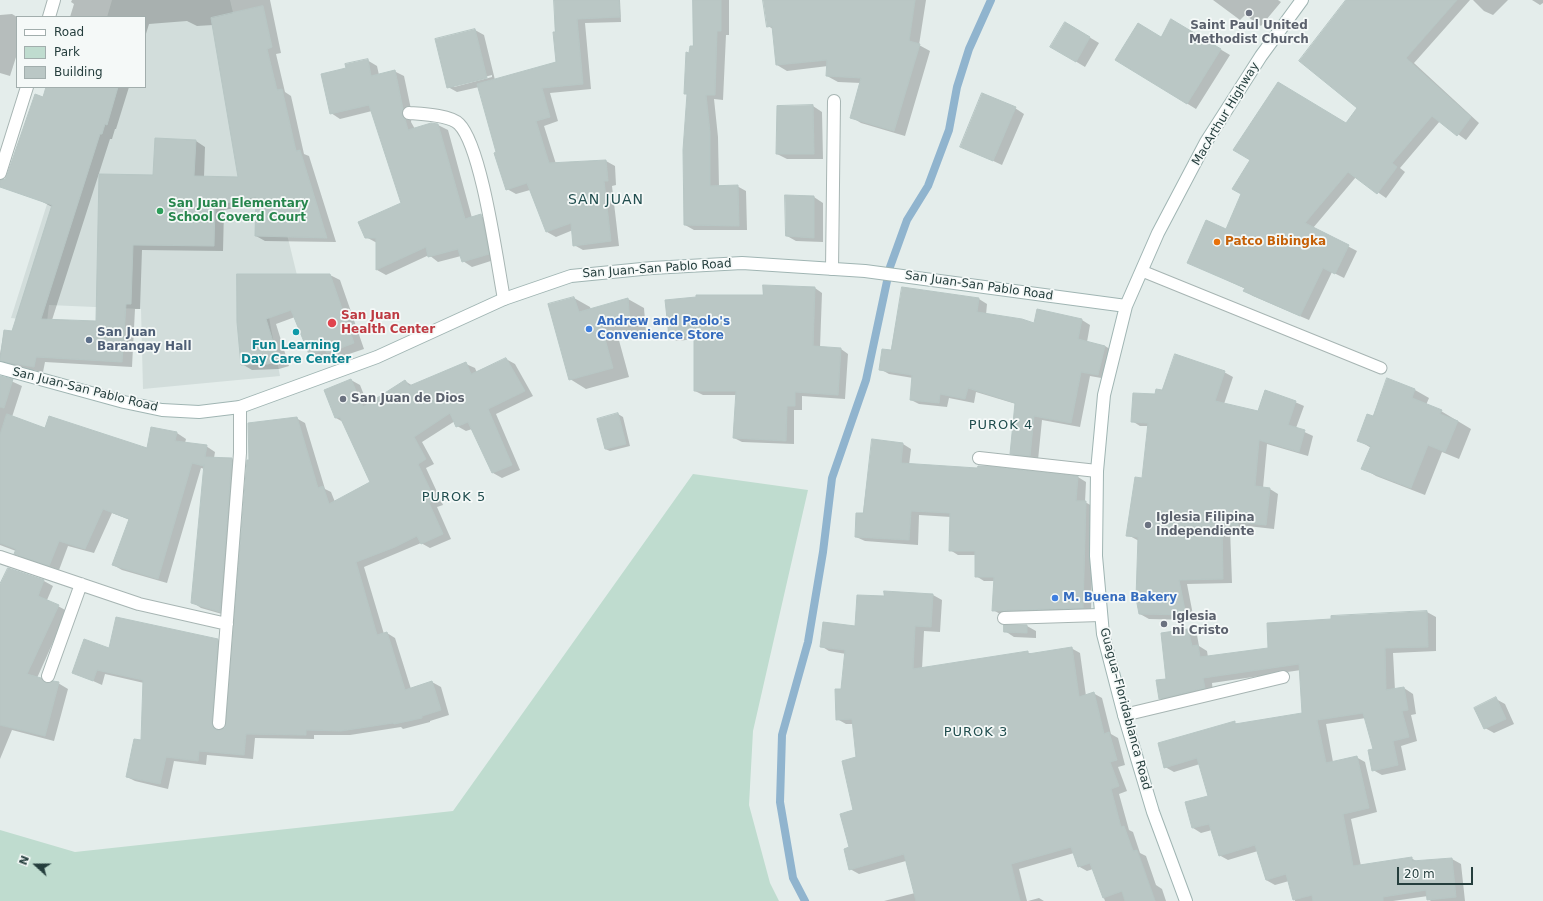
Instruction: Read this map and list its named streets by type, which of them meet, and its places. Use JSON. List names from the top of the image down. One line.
{"streets":{"street":["MacArthur Highway","San Juan-San Pablo Road","Guagua–Floridablanca Road"]},"crossings":[["MacArthur Highway","Guagua–Floridablanca Road"],["San Juan-San Pablo Road","Guagua–Floridablanca Road"]],"districts":["SAN JUAN","PUROK 4","PUROK 5","PUROK 3"],"places":["Saint Paul United Methodist Church","San Juan Elementary School Coverd Court","Patco Bibingka","San Juan Health Center","Andrew and Paolo's Convenience Store","Fun Learning Day Care Center","San Juan Barangay Hall","San Juan de Dios","Iglesia Filipina Independiente","M. Buena Bakery","Iglesia ni Cristo"],"legend":["Road","Park","Building"],"scale_bar":"20 m","north":"left"}
